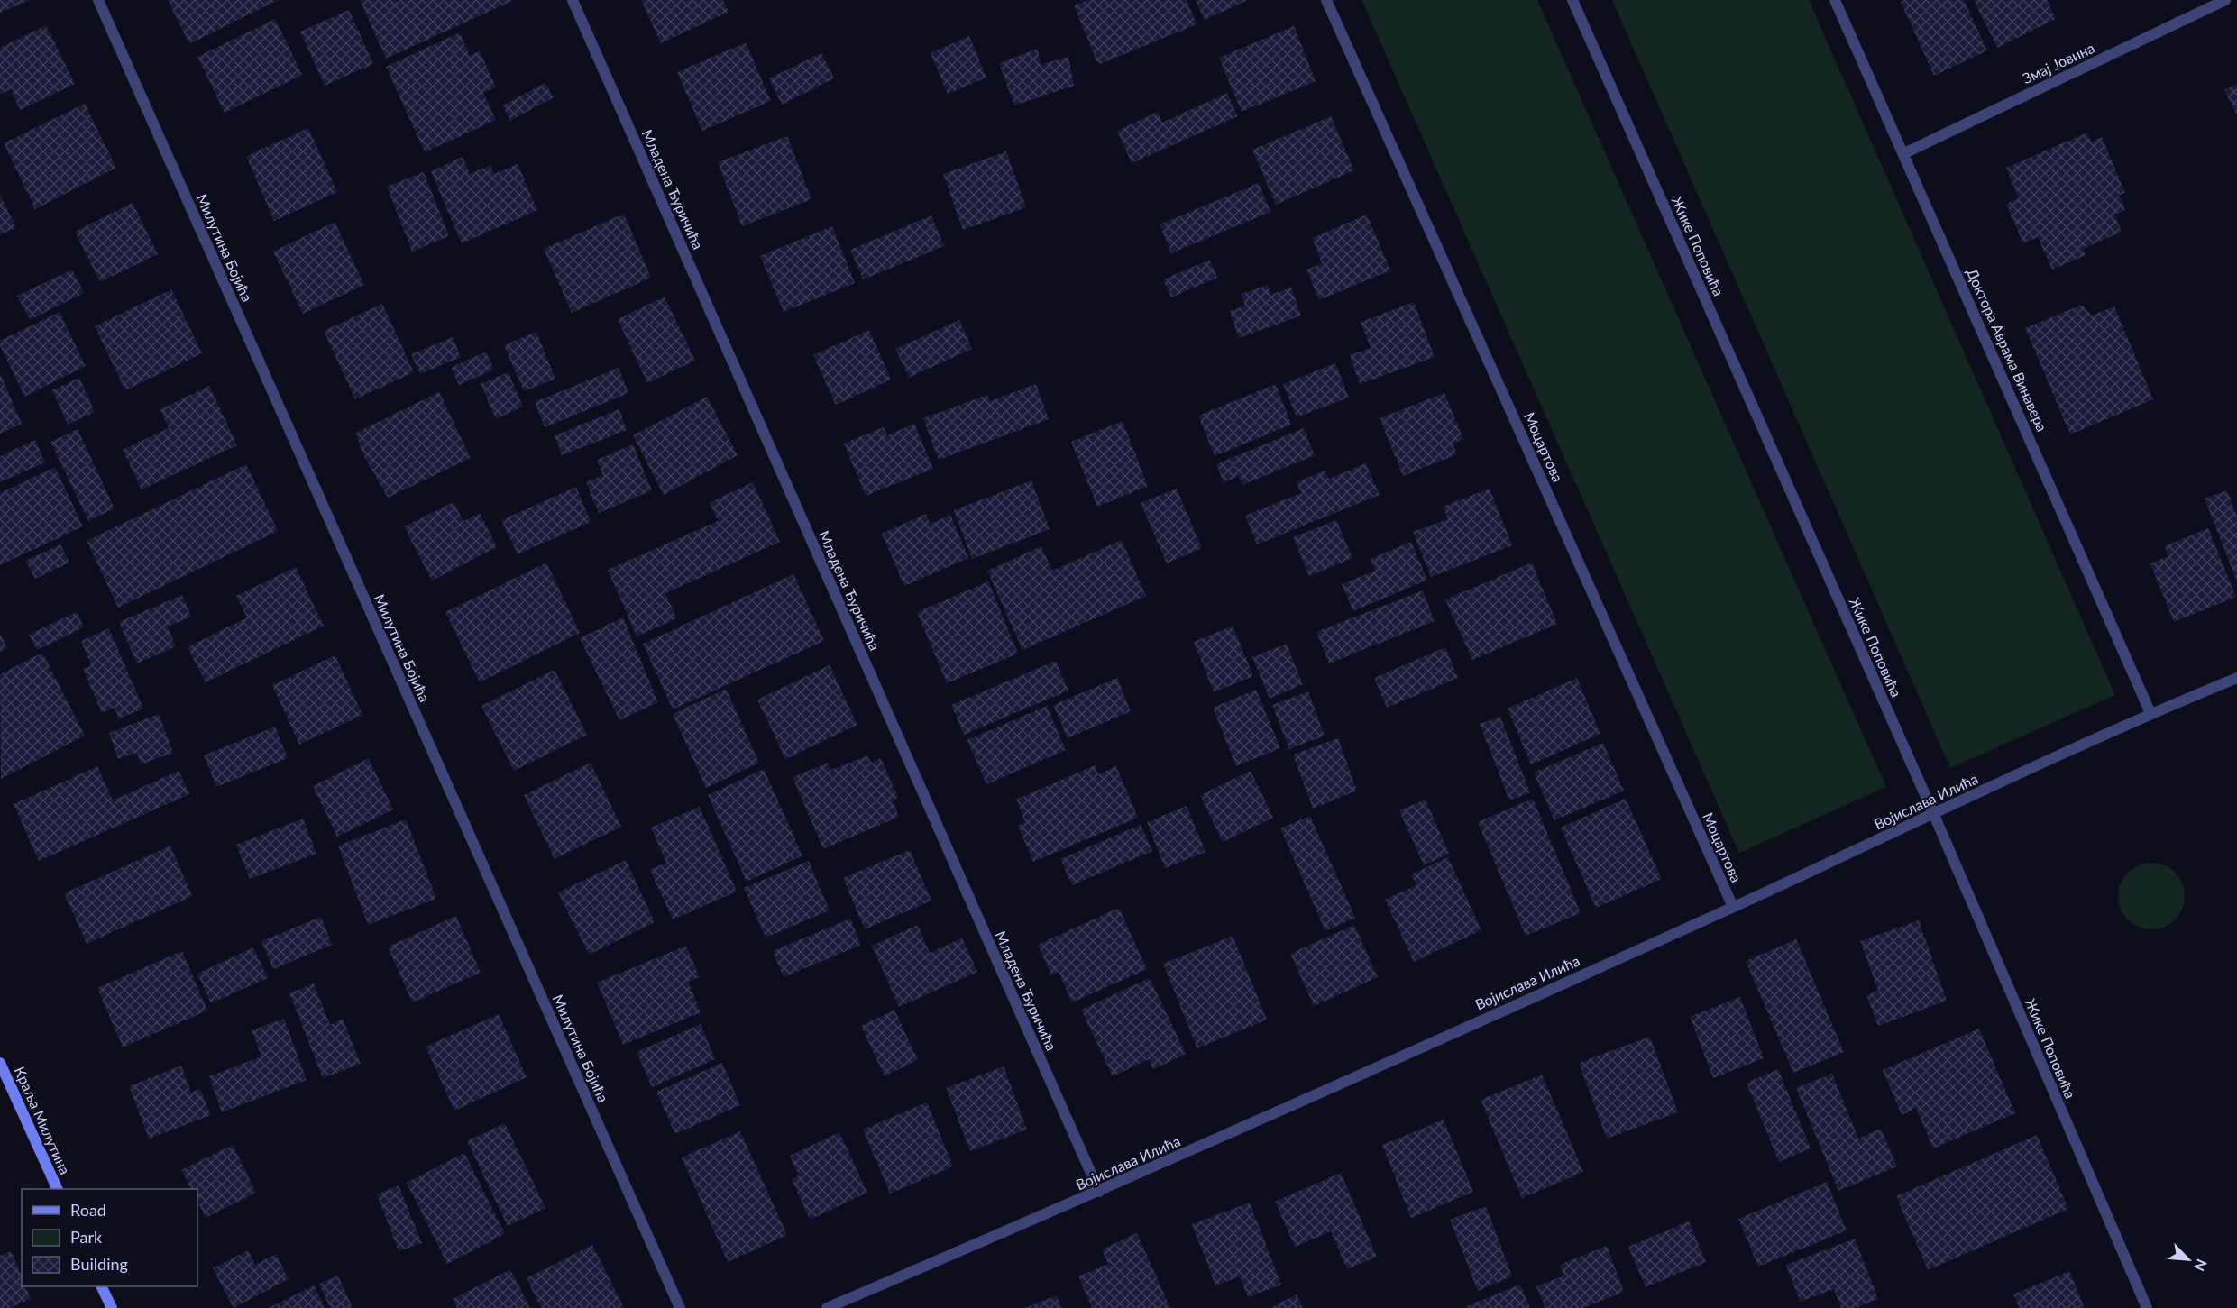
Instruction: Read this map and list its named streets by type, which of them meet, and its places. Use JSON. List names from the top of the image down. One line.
{"streets":{"main road":["Краља Милутина"],"street":["Змај Јовина","Младена Ђуричића","Жике Поповића","Милутина Бојића","Доктора Аврама Винавера","Моцартова","Војислава Илића"]},"crossings":[["Змај Јовина","Доктора Аврама Винавера"],["Младена Ђуричића","Војислава Илића"],["Жике Поповића","Војислава Илића"],["Доктора Аврама Винавера","Војислава Илића"],["Моцартова","Војислава Илића"]],"legend":["Road","Park","Building"],"north":"bottom right"}
